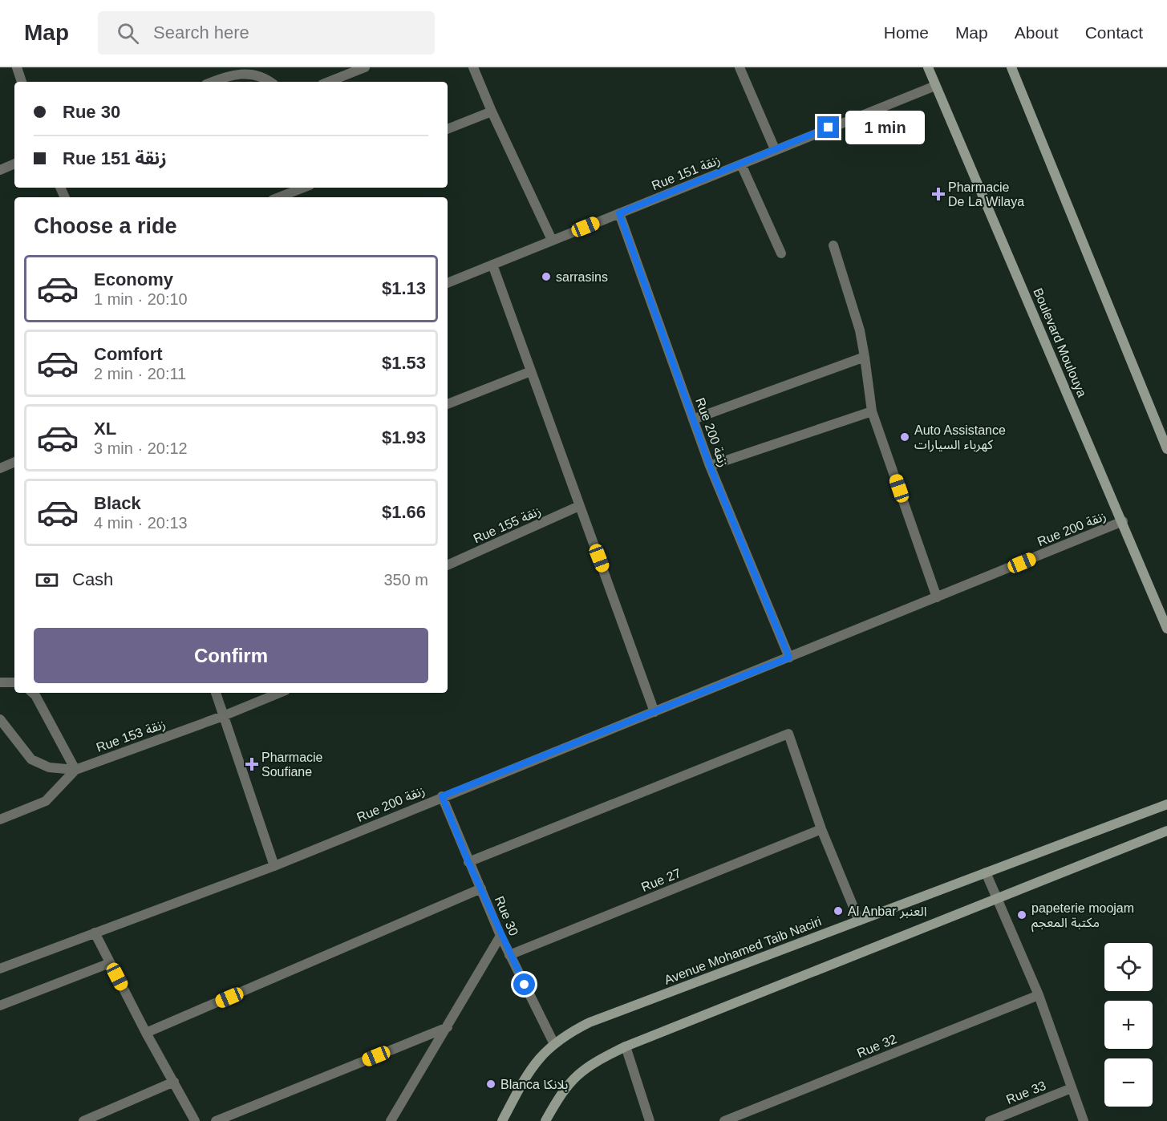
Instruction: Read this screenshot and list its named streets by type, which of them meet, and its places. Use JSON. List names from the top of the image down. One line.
{"streets":{"street":["Rue 151 زنقة","Boulevard Moulouya","Rue 200 زنقة","Rue 155 زنقة","Rue 153 زنقة","Rue 27","Rue 30","Avenue Mohamed Taib Naciri","Rue 32","Rue 33"]},"crossings":[["Rue 151 زنقة","Boulevard Moulouya"],["Rue 151 زنقة","Rue 200 زنقة"],["Boulevard Moulouya","Rue 200 زنقة"],["Rue 200 زنقة","Rue 30"],["Rue 27","Rue 30"],["Rue 30","Avenue Mohamed Taib Naciri"]],"places":{"health":["Pharmacie De La Wilaya","Pharmacie Soufiane"],"other":["sarrasins","Auto Assistance كهرباء السيارات","Al Anbar العنبر","papeterie moojam مكتبة المعجم","Blanca بلانكا"]},"page":{"header":"Map","search":"Search here","nav":["Home","Map","About","Contact"],"banner":["Rue 30","Rue 151 زنقة"],"bubble":"1 min","heading":"Choose a ride","list":[{"name":"Economy","note":"1 min · 20:10","value":"$1.13"},{"name":"Comfort","note":"2 min · 20:11","value":"$1.53"},{"name":"XL","note":"3 min · 20:12","value":"$1.93"},{"name":"Black","note":"4 min · 20:13","value":"$1.66"}],"pay":["Cash","350 m"],"buttons":"Confirm","map_buttons":["+","−"]}}
